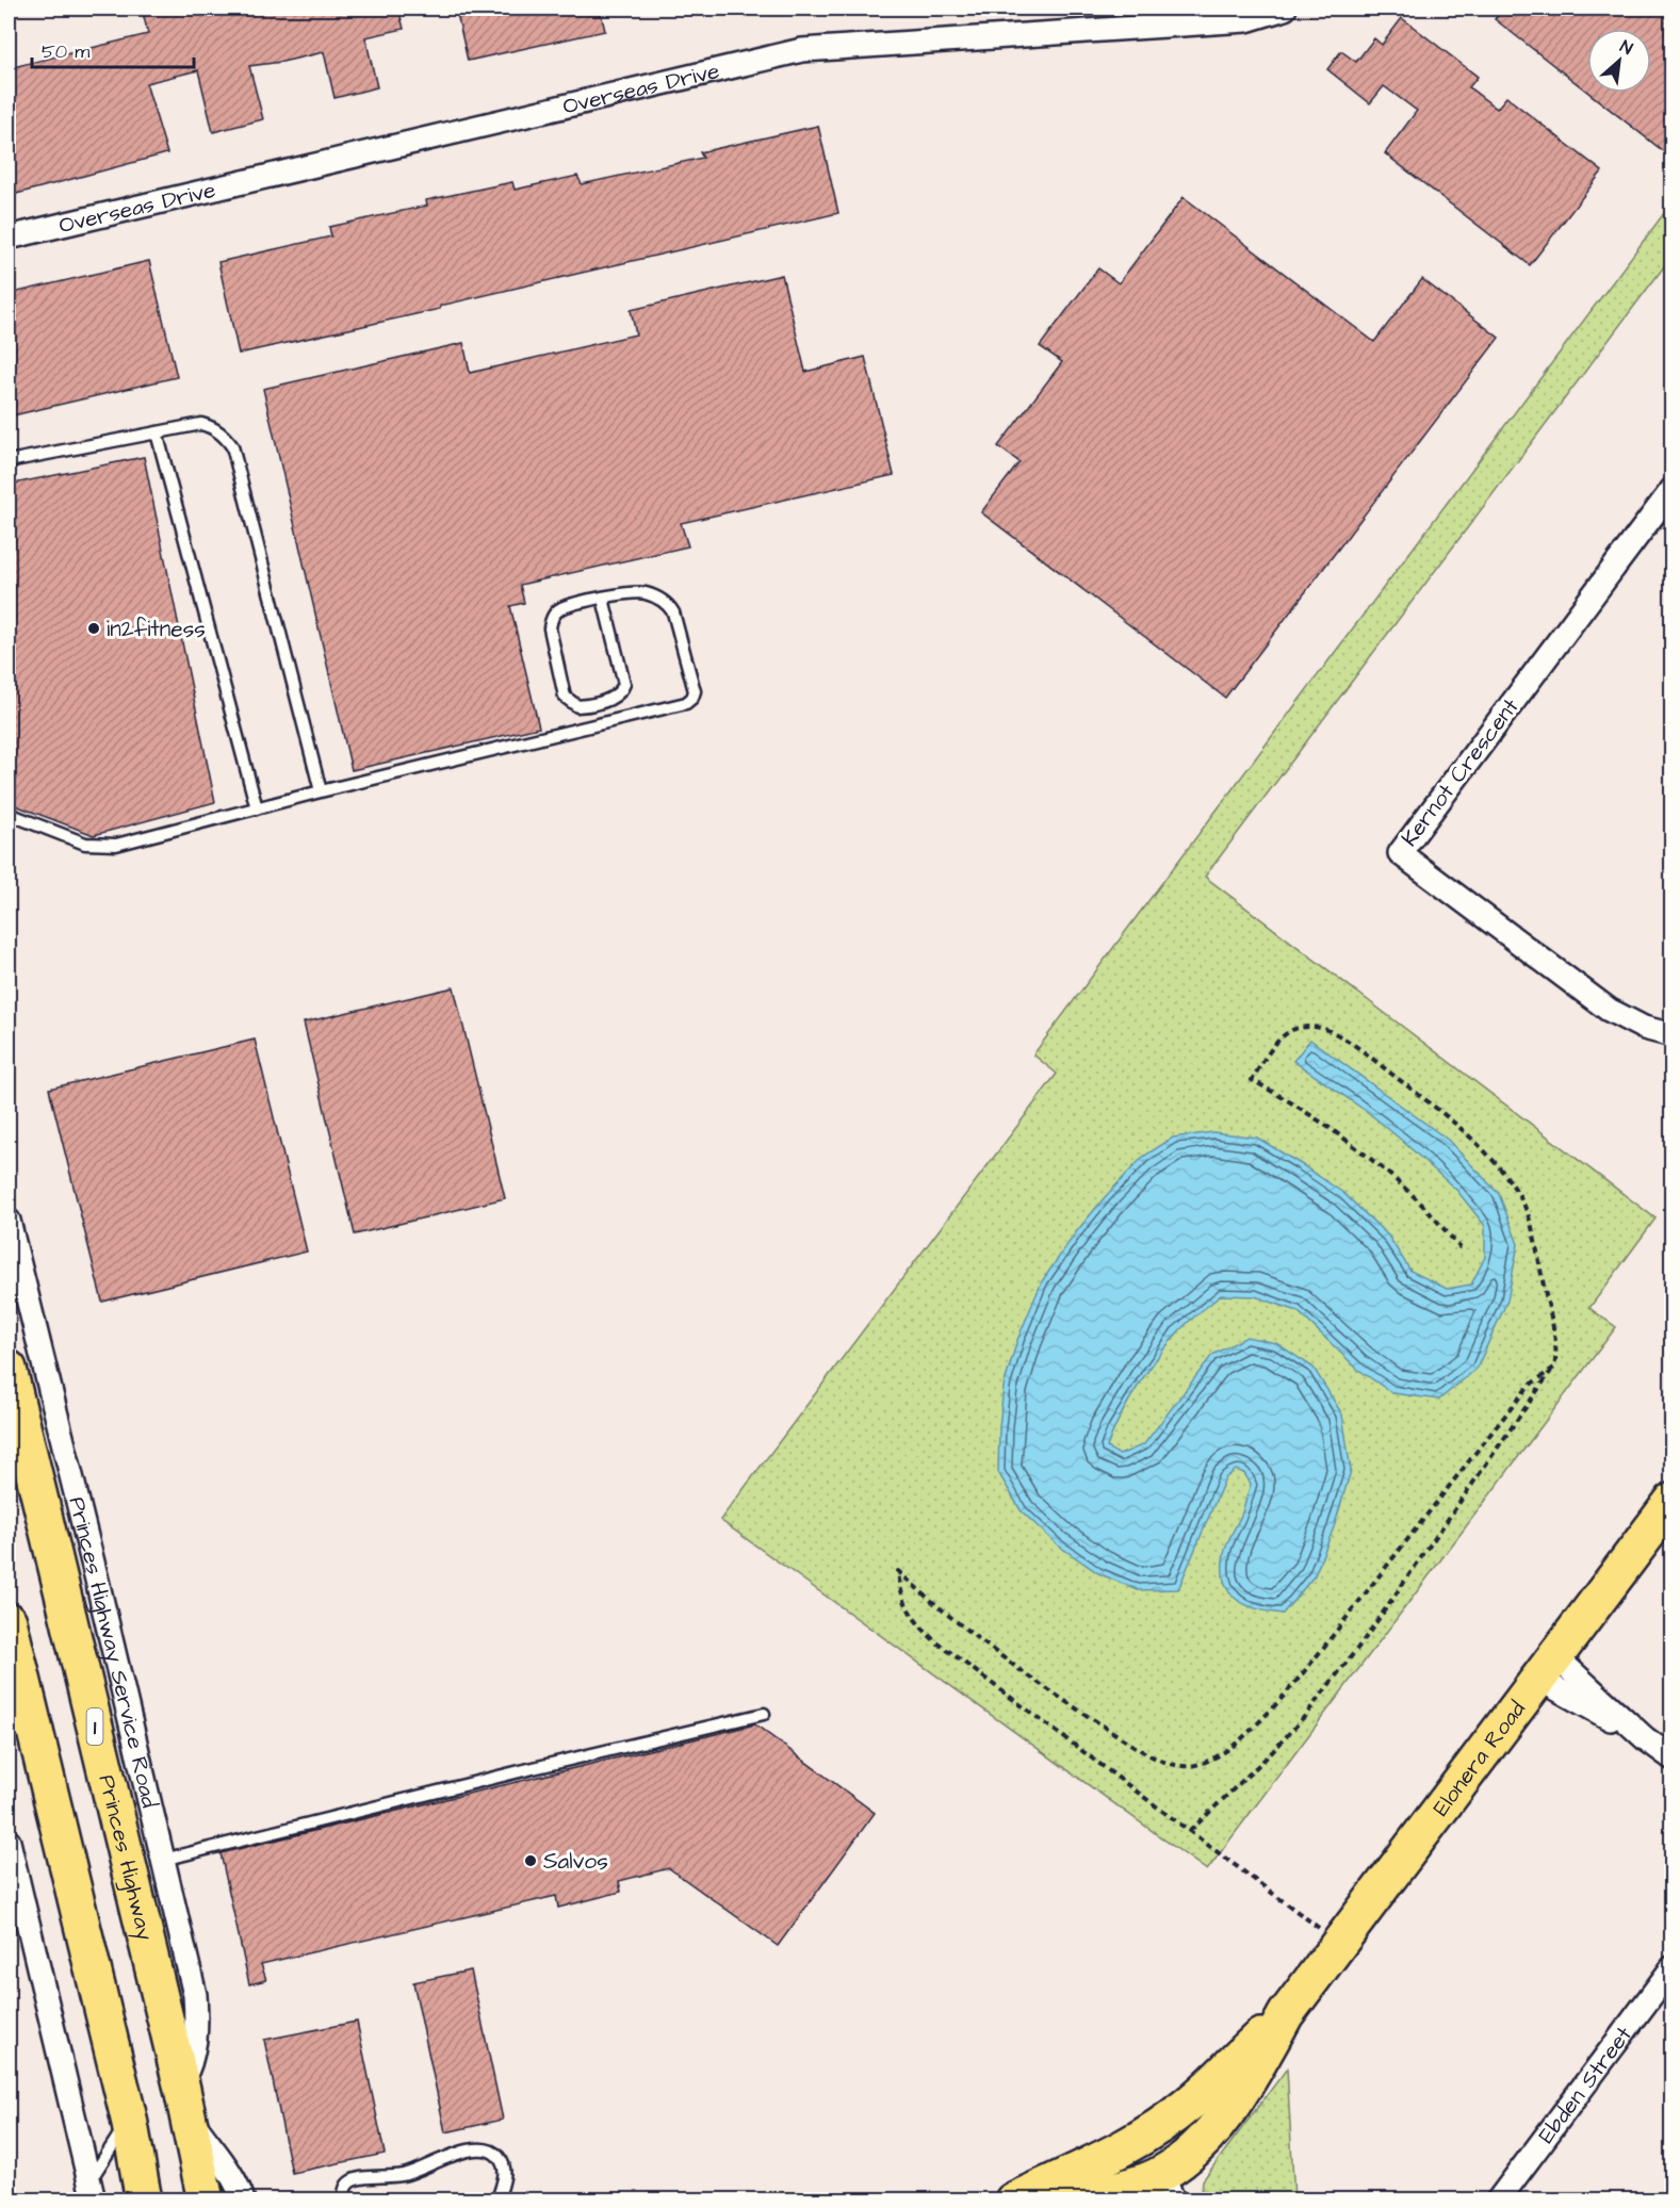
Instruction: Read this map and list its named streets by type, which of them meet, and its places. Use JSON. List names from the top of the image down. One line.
{"streets":{"main road":["1","Elonera Road","Princes Highway"],"street":["Overseas Drive","Kernot Crescent","Princes Highway Service Road","Ebden Street"]},"crossings":[["Princes Highway Service Road","Princes Highway"]],"places":["in2fitness","Salvos"],"scale_bar":"50 m","north":"top right"}
